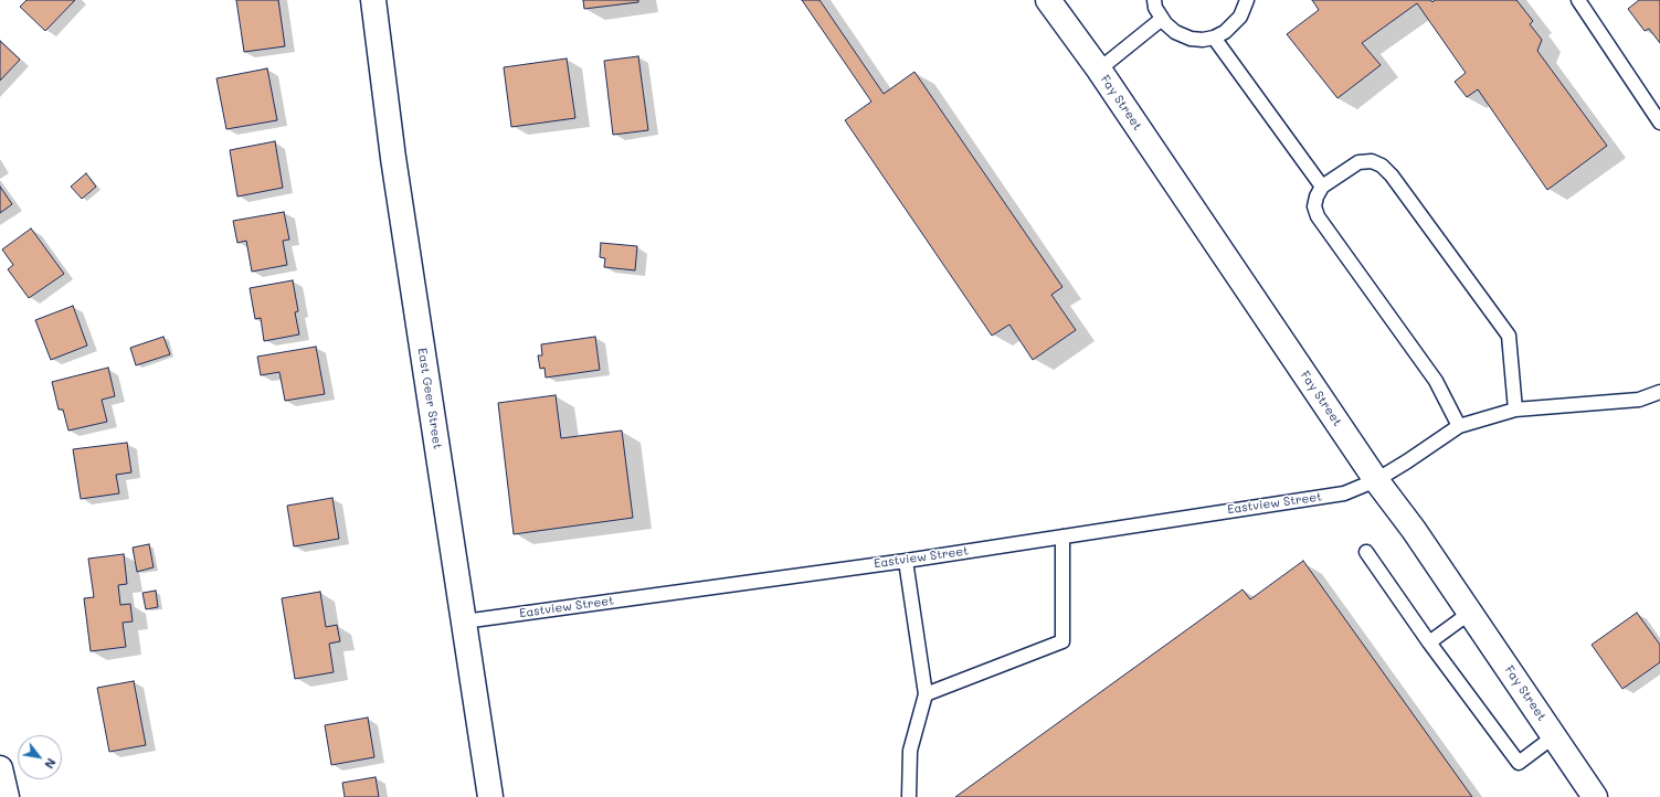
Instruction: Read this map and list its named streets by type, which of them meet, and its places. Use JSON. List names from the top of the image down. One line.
{"streets":{"street":["Fay Street","East Geer Street"],"lane":["Eastview Street"]},"crossings":[["Fay Street","Eastview Street"],["East Geer Street","Eastview Street"]],"north":"bottom right"}
